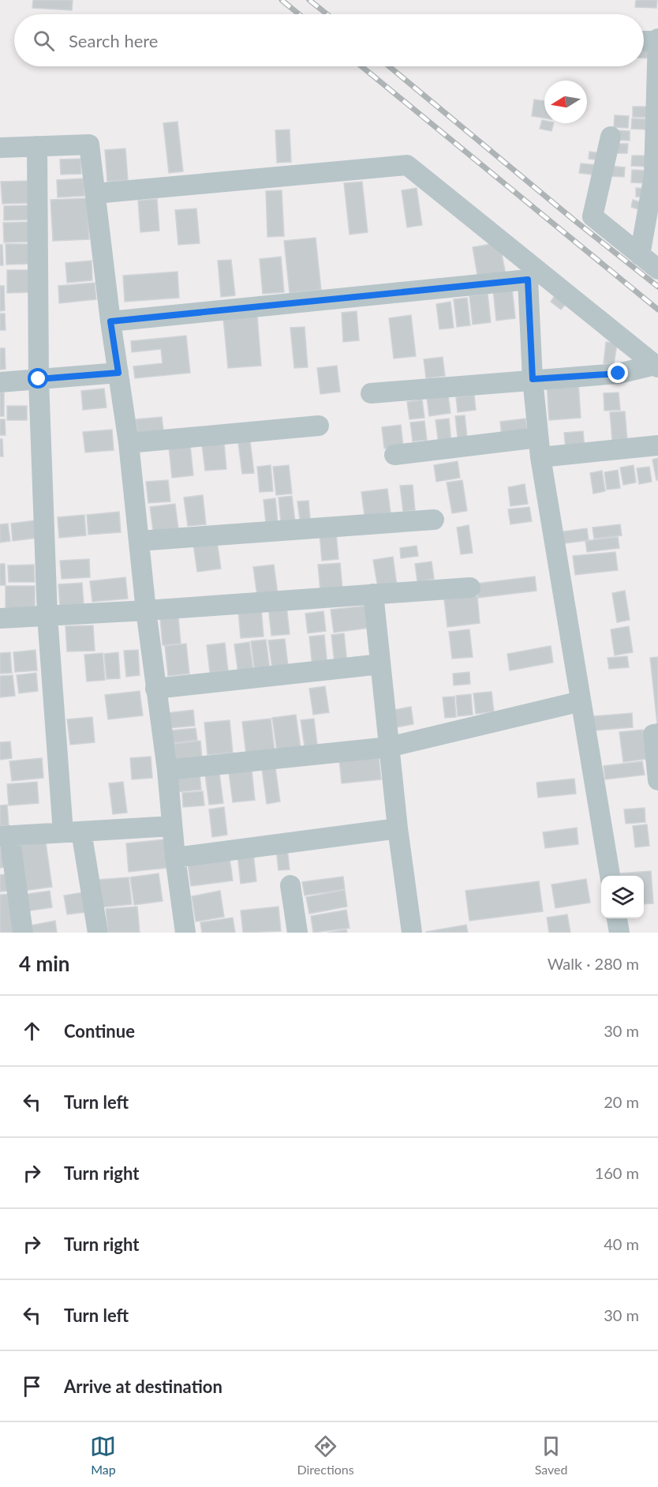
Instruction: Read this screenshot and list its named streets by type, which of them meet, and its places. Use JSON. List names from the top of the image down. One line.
{"north":"left","page":{"search":"Search here","heading":["4 min","Walk · 280 m"],"list":[["Continue","30 m"],["Turn left","20 m"],["Turn right","160 m"],["Turn right","40 m"],["Turn left","30 m"],"Arrive at destination"],"nav":["Map","Directions","Saved"]}}
